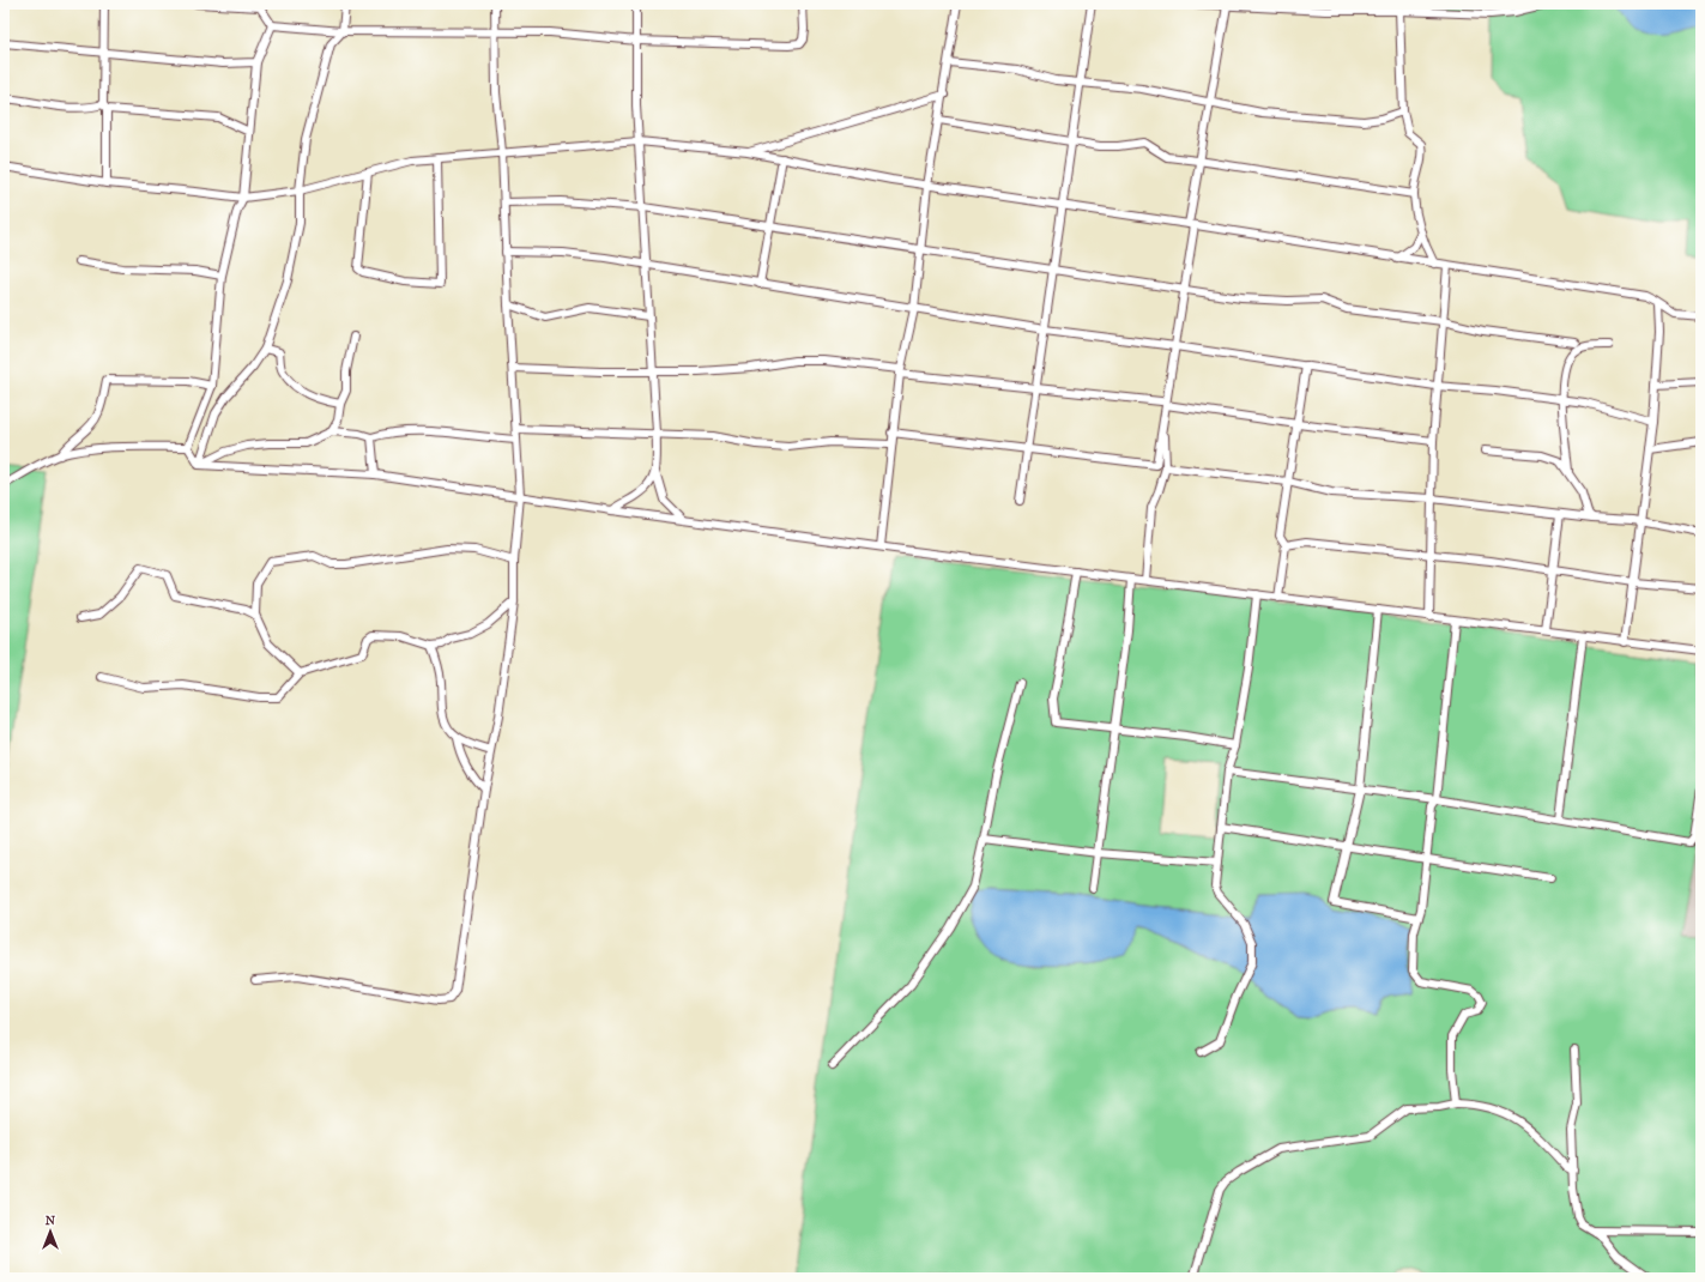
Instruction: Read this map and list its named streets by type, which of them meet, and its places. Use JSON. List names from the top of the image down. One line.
{"north":"top"}
